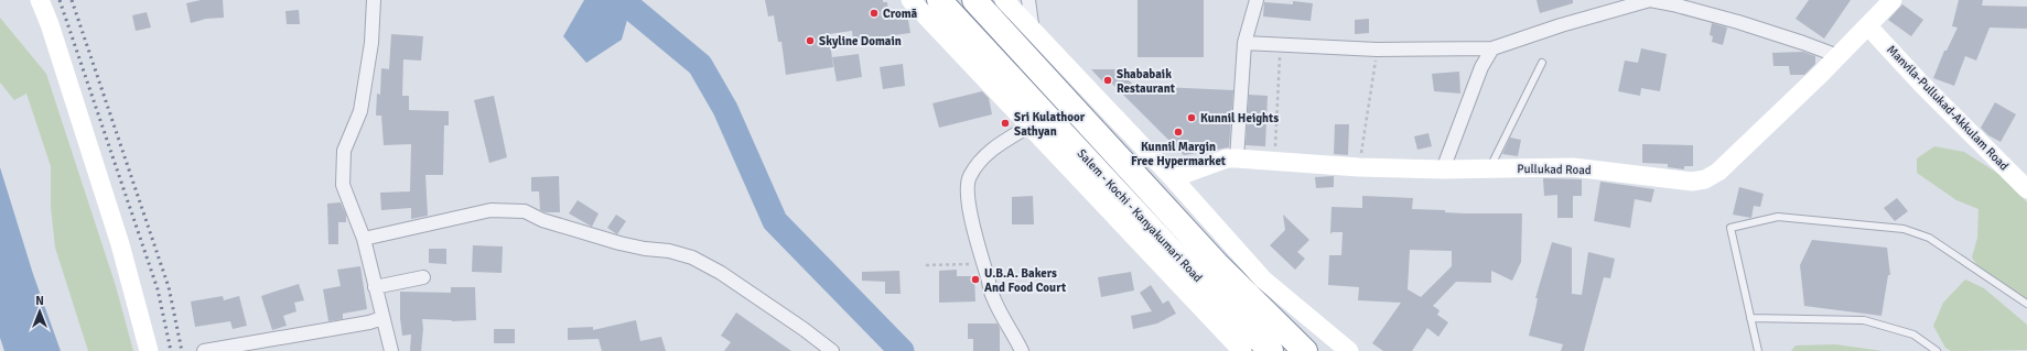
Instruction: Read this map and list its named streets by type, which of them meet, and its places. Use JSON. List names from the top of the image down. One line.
{"streets":{"highway":["Salem - Kochi - Kanyakumari Road"],"street":["Manvila-Pullukad-Akkulam Road","Pullukad Road"]},"crossings":[["Manvila-Pullukad-Akkulam Road","Pullukad Road"]],"places":["Cromā","Skyline Domain","Shababaik Restaurant","Kunnil Heights","Sri Kulathoor Sathyan","Kunnil Margin Free Hypermarket","U.B.A. Bakers And Food Court"],"north":"top"}
